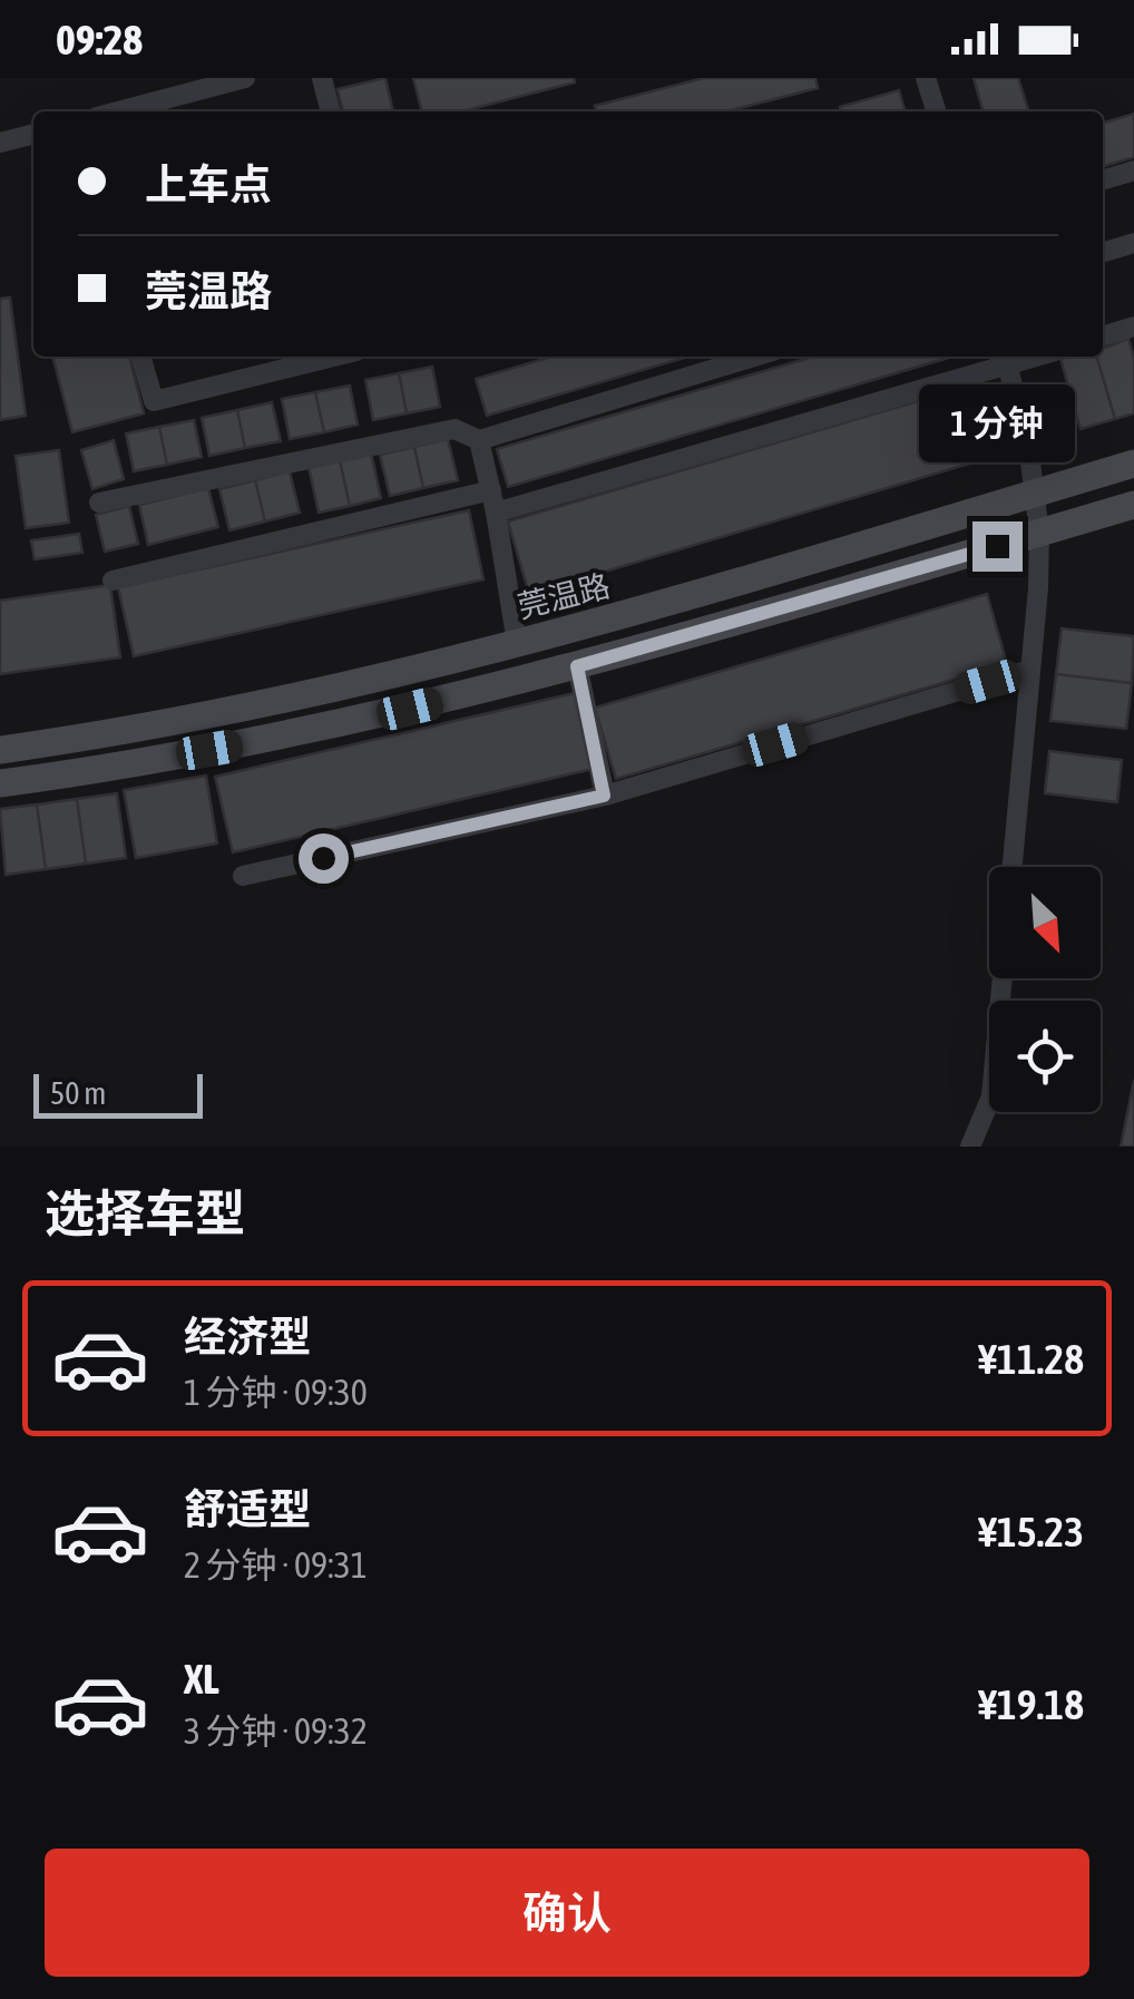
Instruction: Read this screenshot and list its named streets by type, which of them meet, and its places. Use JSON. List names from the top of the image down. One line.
{"streets":{"main road":["莞温路"]},"scale_bar":"50 m","north":"bottom right","page":{"status":"09:28","banner":["上车点","莞温路"],"bubble":"1 分钟","scale":"50 m","heading":"选择车型","list":[{"name":"经济型","note":"1 分钟 · 09:30","value":"¥11.28"},{"name":"舒适型","note":"2 分钟 · 09:31","value":"¥15.23"},{"name":"XL","note":"3 分钟 · 09:32","value":"¥19.18"}],"buttons":"确认"}}
